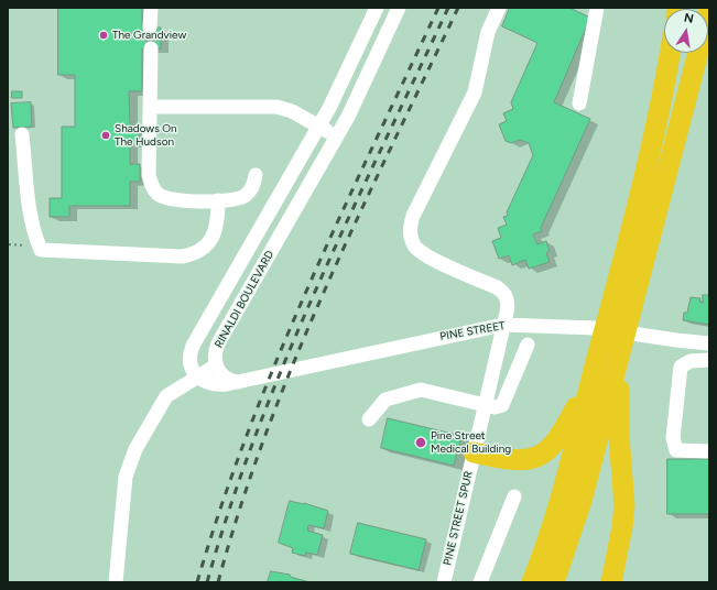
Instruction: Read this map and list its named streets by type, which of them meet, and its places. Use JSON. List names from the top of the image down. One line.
{"streets":{"street":["RINALDI BOULEVARD","PINE STREET","PINE STREET SPUR"]},"crossings":[["PINE STREET","PINE STREET SPUR"]],"places":["The Grandview","Shadows On The Hudson","Pine Street Medical Building"],"north":"top"}
